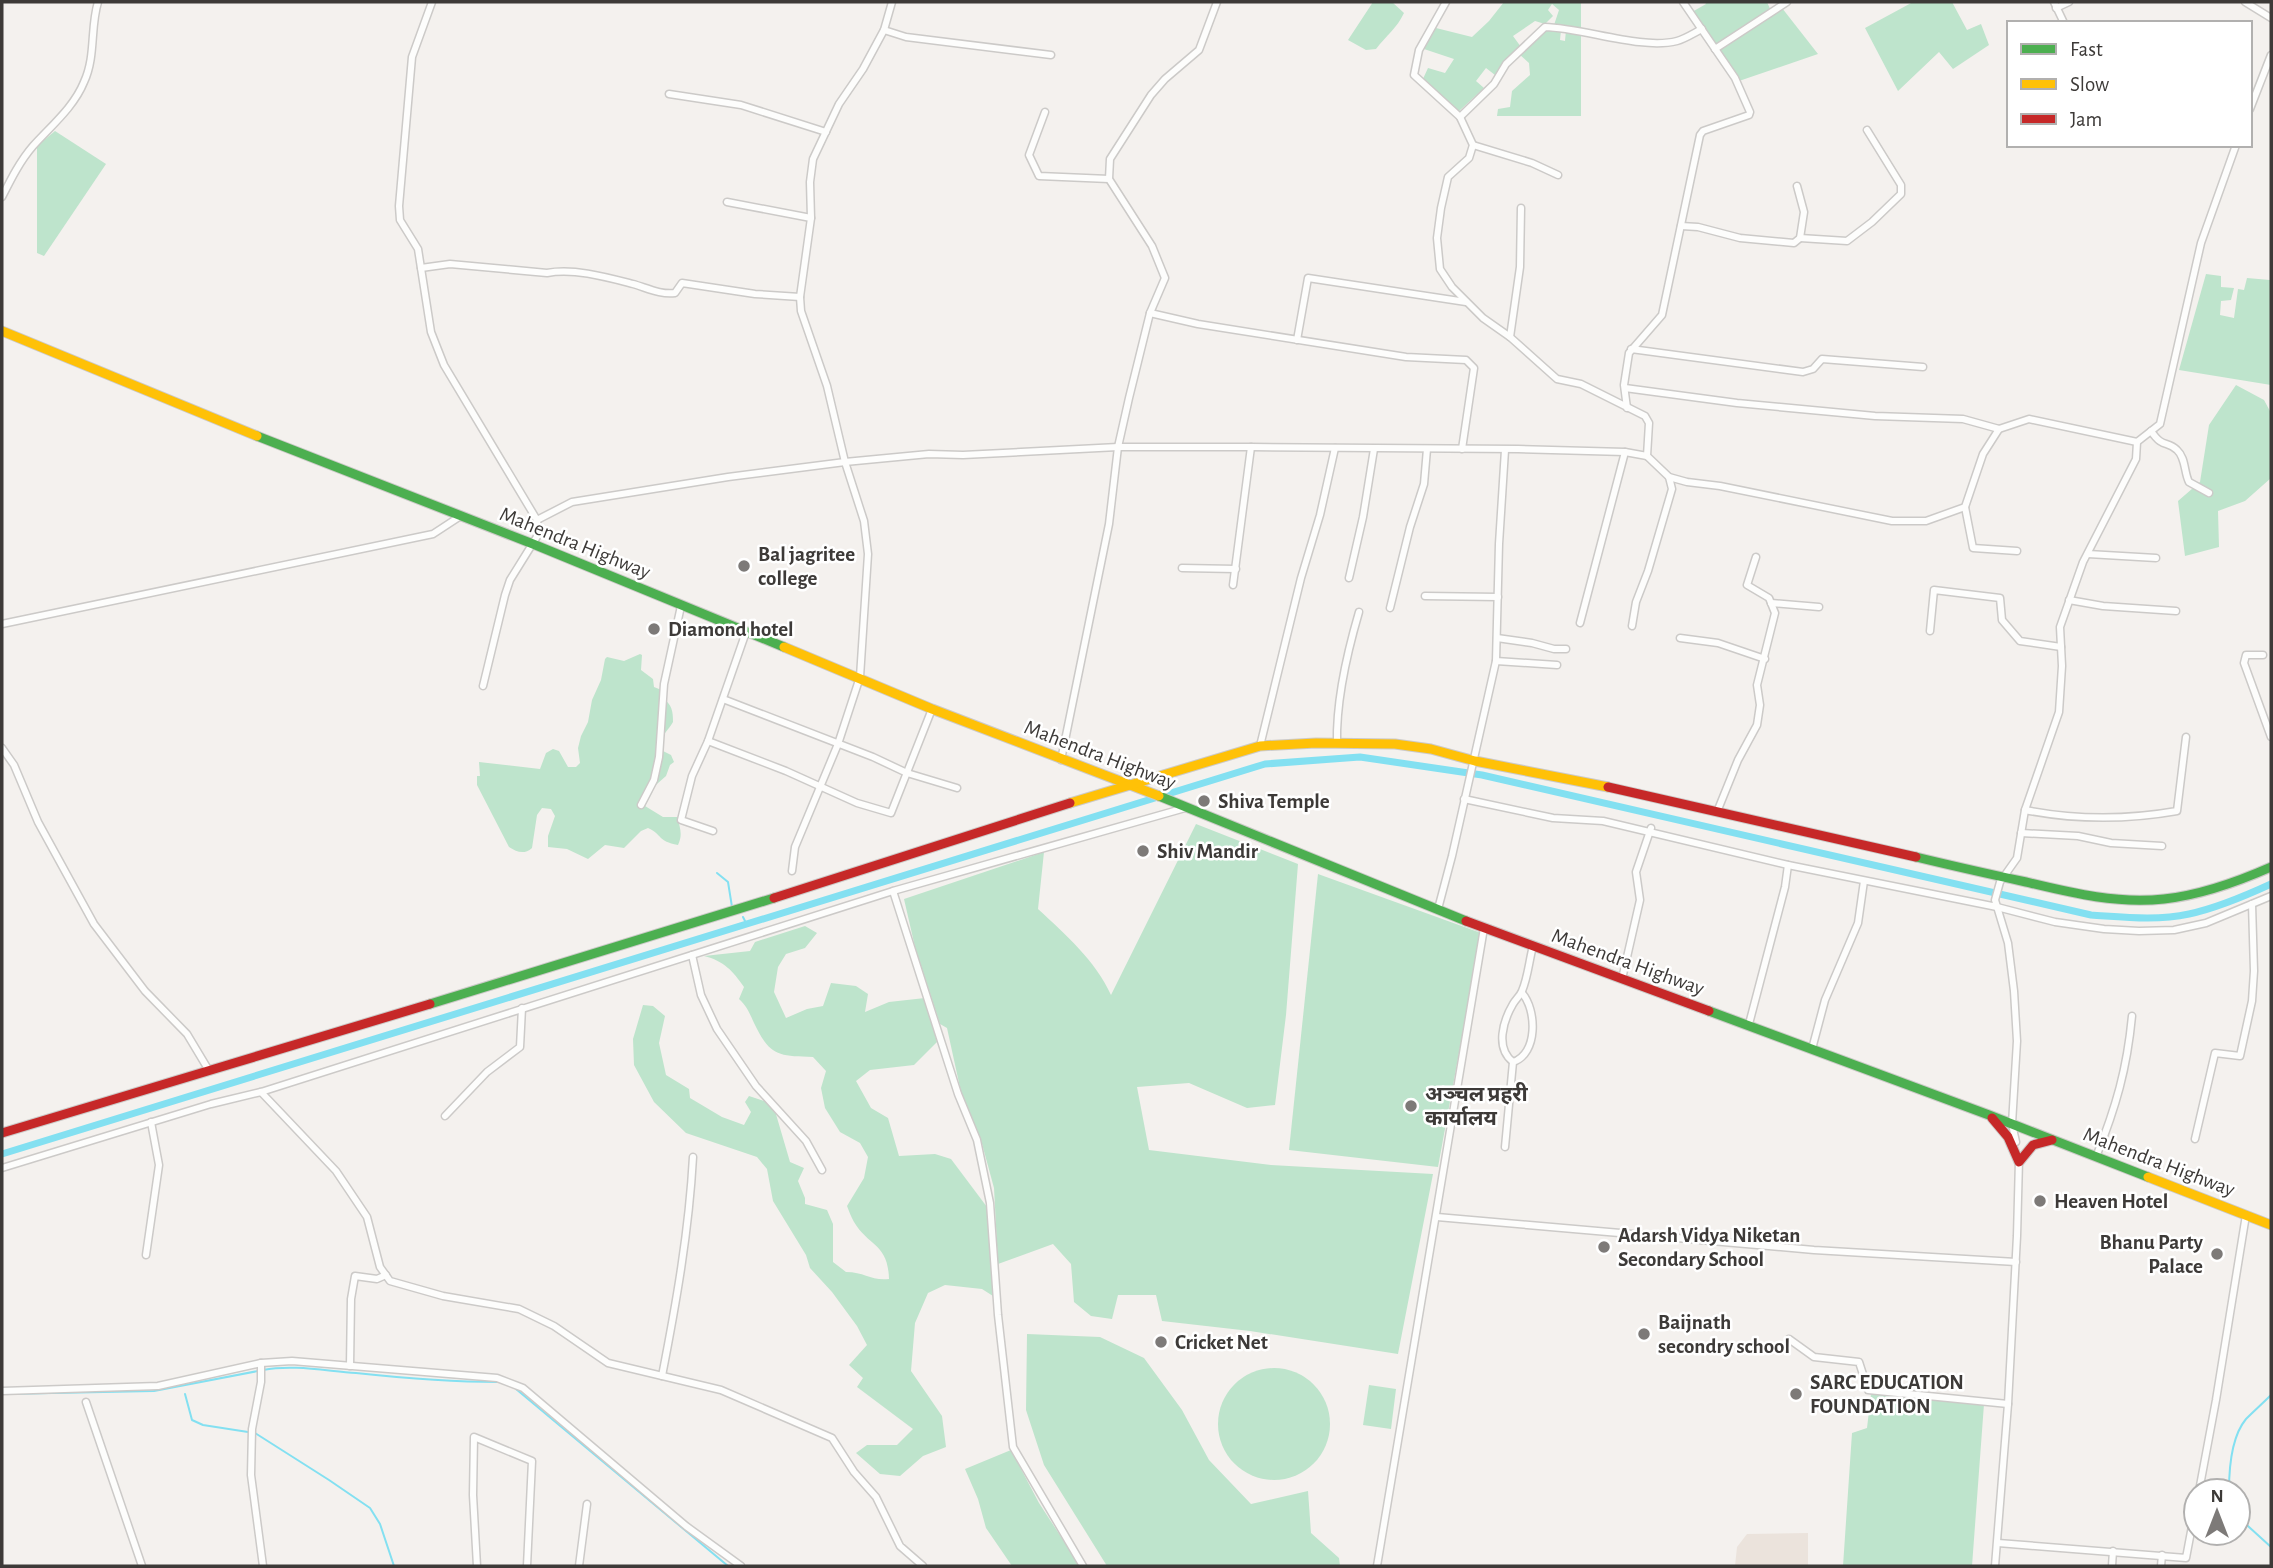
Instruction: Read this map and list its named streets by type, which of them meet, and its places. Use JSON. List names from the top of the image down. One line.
{"streets":{"main road":["Mahendra Highway"]},"places":["Bal jagritee college","Diamond hotel","Shiva Temple","Shiv Mandir","अञ्चल प्रहरी कार्यालय","Heaven Hotel","Adarsh Vidya Niketan Secondary School","Bhanu Party Palace","Baijnath secondry school","Cricket Net","SARC EDUCATION FOUNDATION"],"legend":["Fast","Slow","Jam"],"north":"top"}
